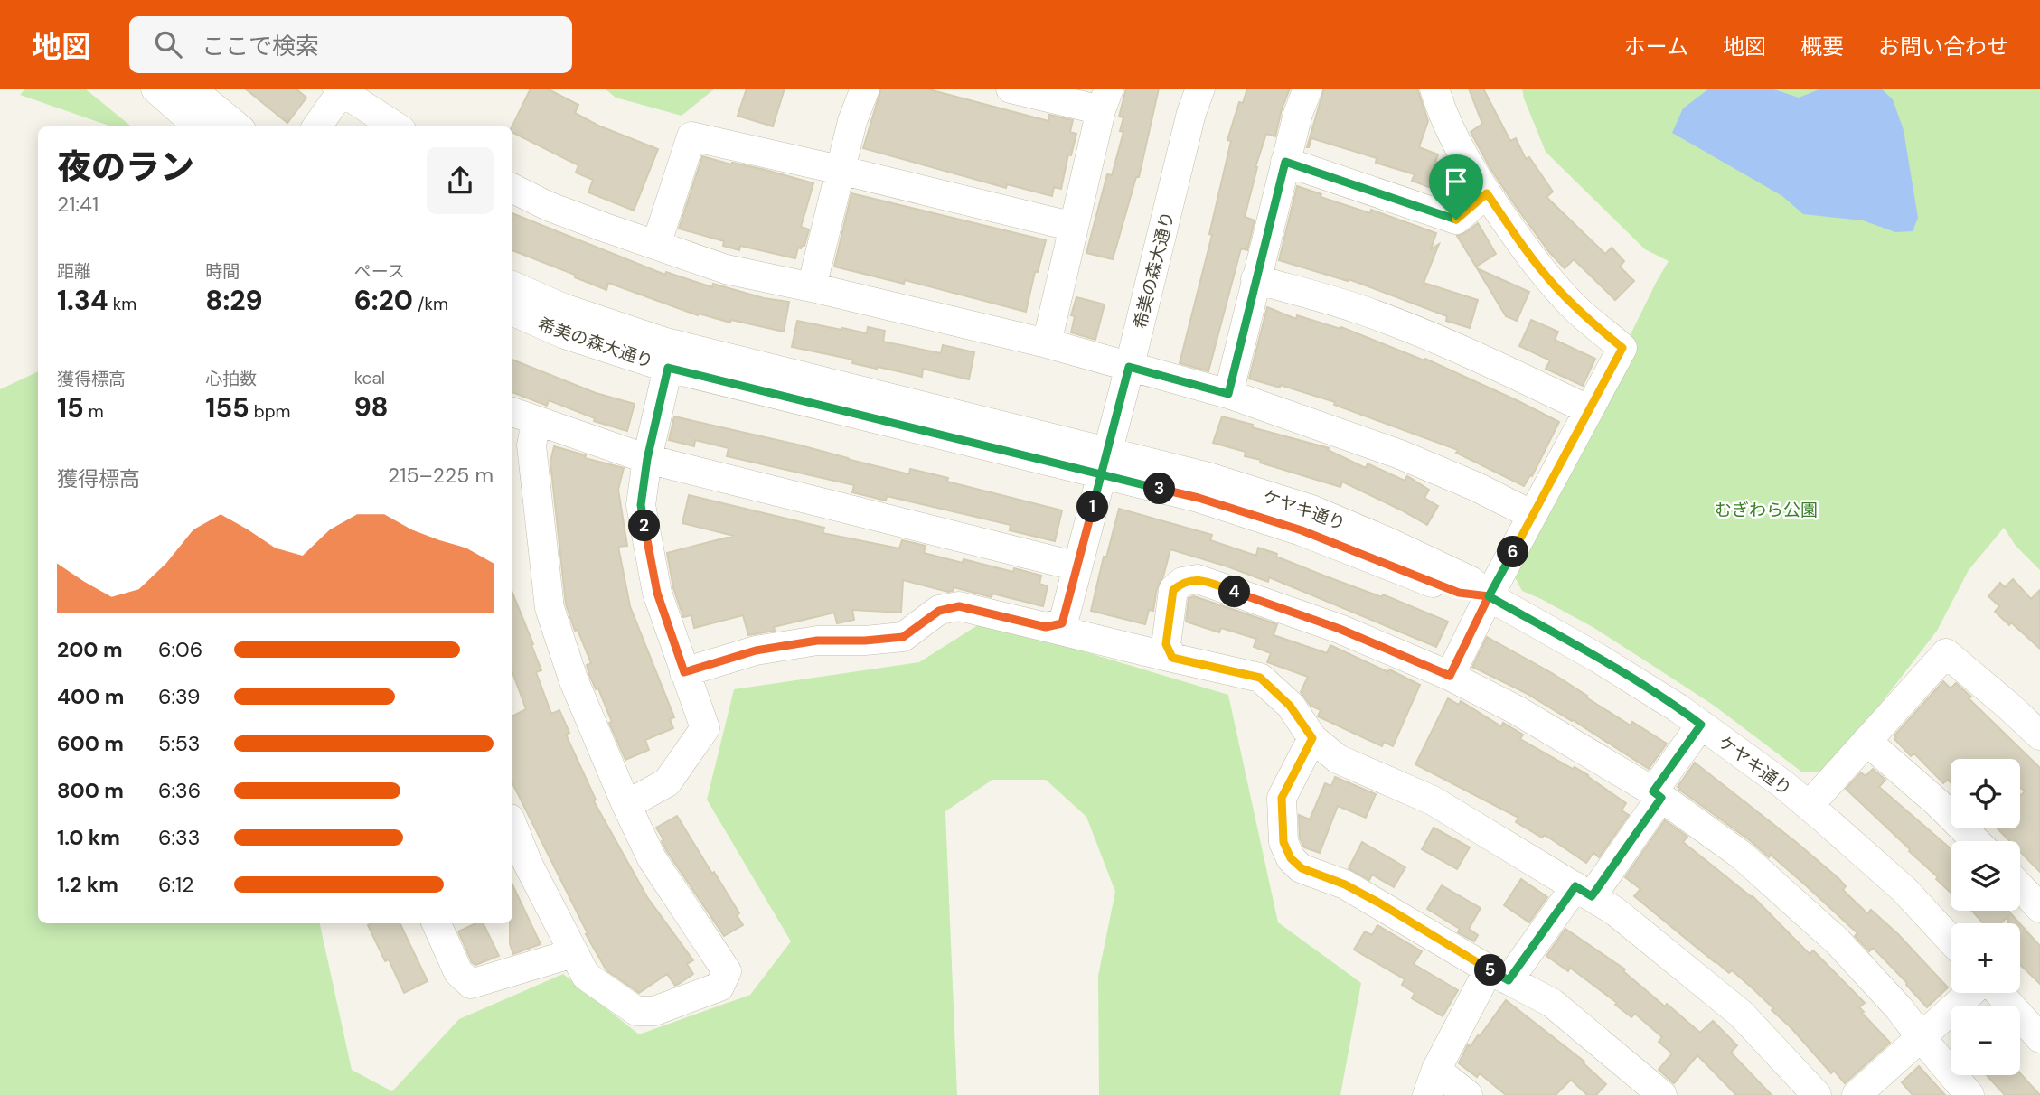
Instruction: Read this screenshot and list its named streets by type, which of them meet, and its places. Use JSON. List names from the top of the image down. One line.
{"streets":{"street":["希美の森大通り","ケヤキ通り"]},"crossings":[["希美の森大通り","ケヤキ通り"]],"parks":["むぎわら公園"],"page":{"header":"地図","search":"ここで検索","nav":["ホーム","地図","概要","お問い合わせ"],"heading":["夜のラン","21:41"],"stats":[["距離","1.34 km"],["時間","8:29"],["ペース","6:20 /km"],["獲得標高","15 m"],["心拍数","155 bpm"],["kcal","98"]],"chart":["獲得標高","215–225 m"],"pins":["3","1","2","6","4","5"],"list":[{"name":"200 m","note":"6:06"},{"name":"400 m","note":"6:39"},{"name":"600 m","note":"5:53"},{"name":"800 m","note":"6:36"},{"name":"1.0 km","note":"6:33"},{"name":"1.2 km","note":"6:12"}],"map_buttons":["+","−"]}}
